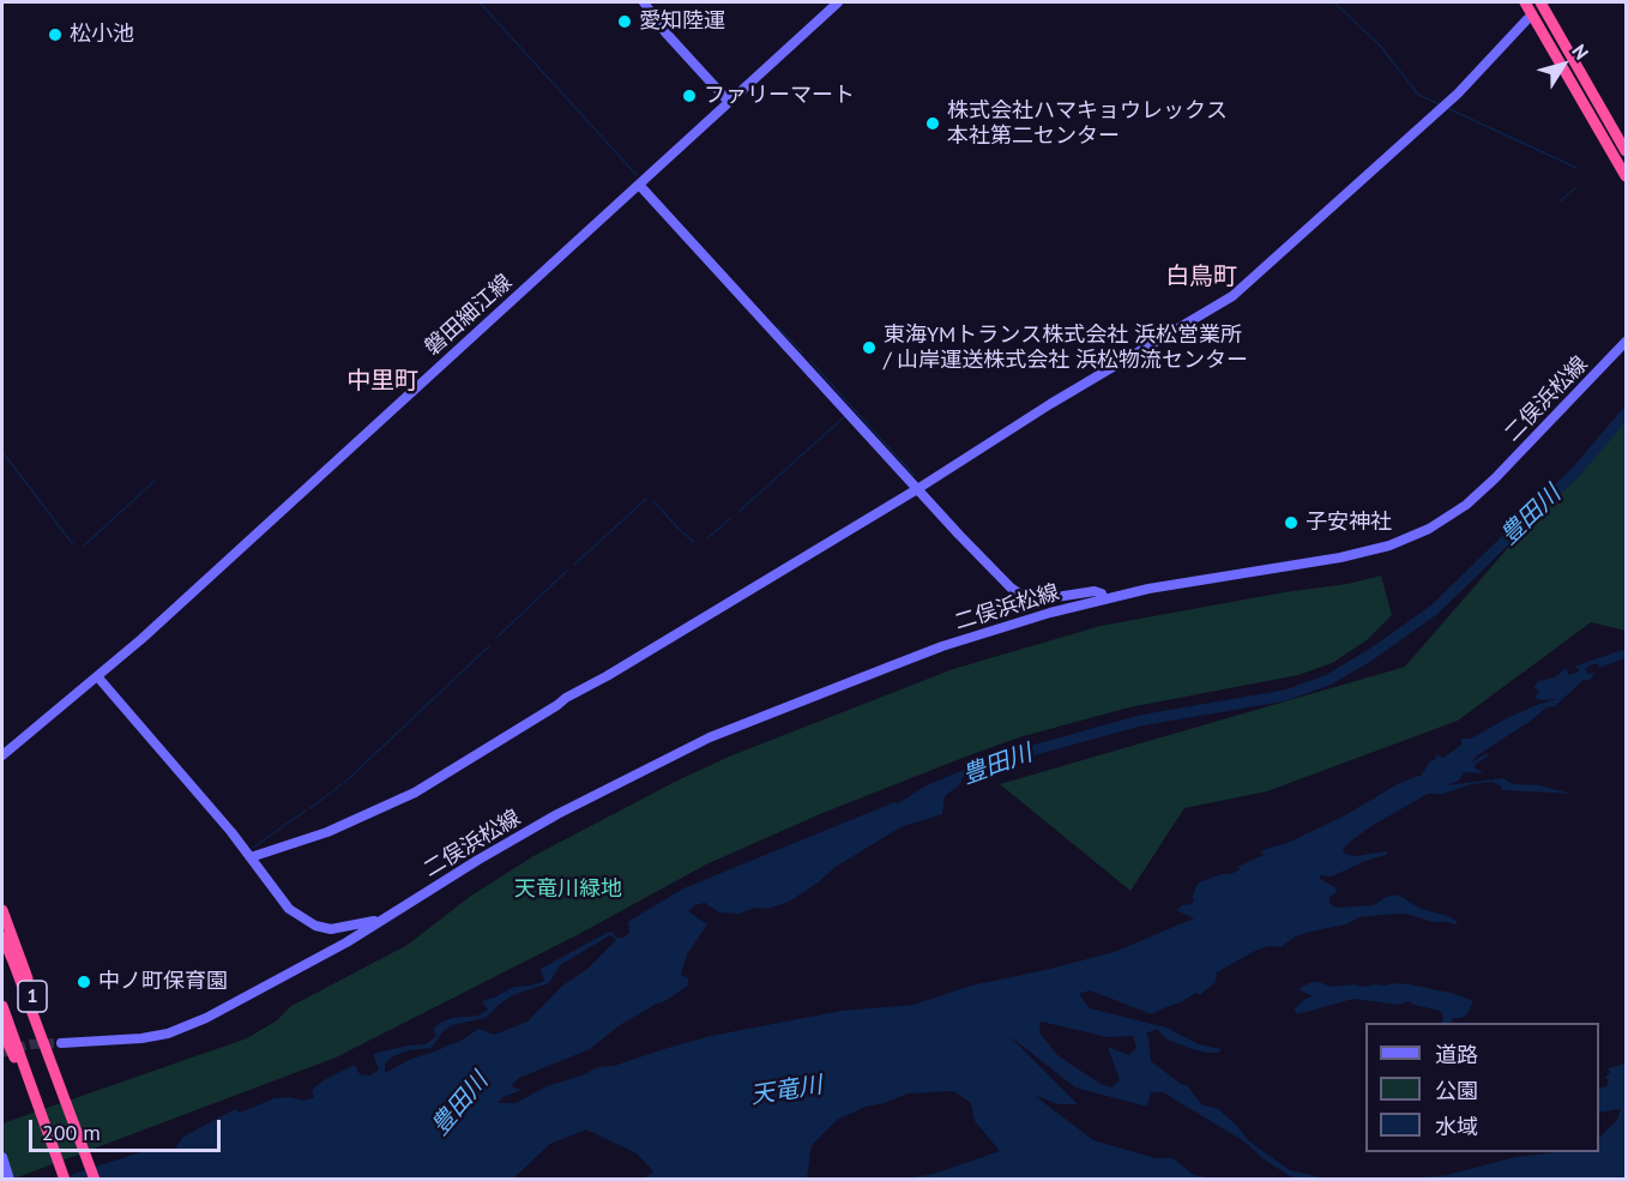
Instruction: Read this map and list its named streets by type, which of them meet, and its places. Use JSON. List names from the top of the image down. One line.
{"streets":{"highway":["1"],"main road":["磐田細江線","二俣浜松線"]},"crossings":[["磐田細江線","二俣浜松線"]],"districts":["白鳥町","中里町"],"water":["豊田川","天竜川"],"parks":["天竜川緑地"],"places":["愛知陸運","松小池","ファリーマート","株式会社ハマキョウレックス 本社第二センター","東海YMトランス株式会社 浜松営業所 / 山岸運送株式会社 浜松物流センター","子安神社","中ノ町保育園"],"legend":["道路","公園","水域"],"scale_bar":"200 m","north":"top right"}
